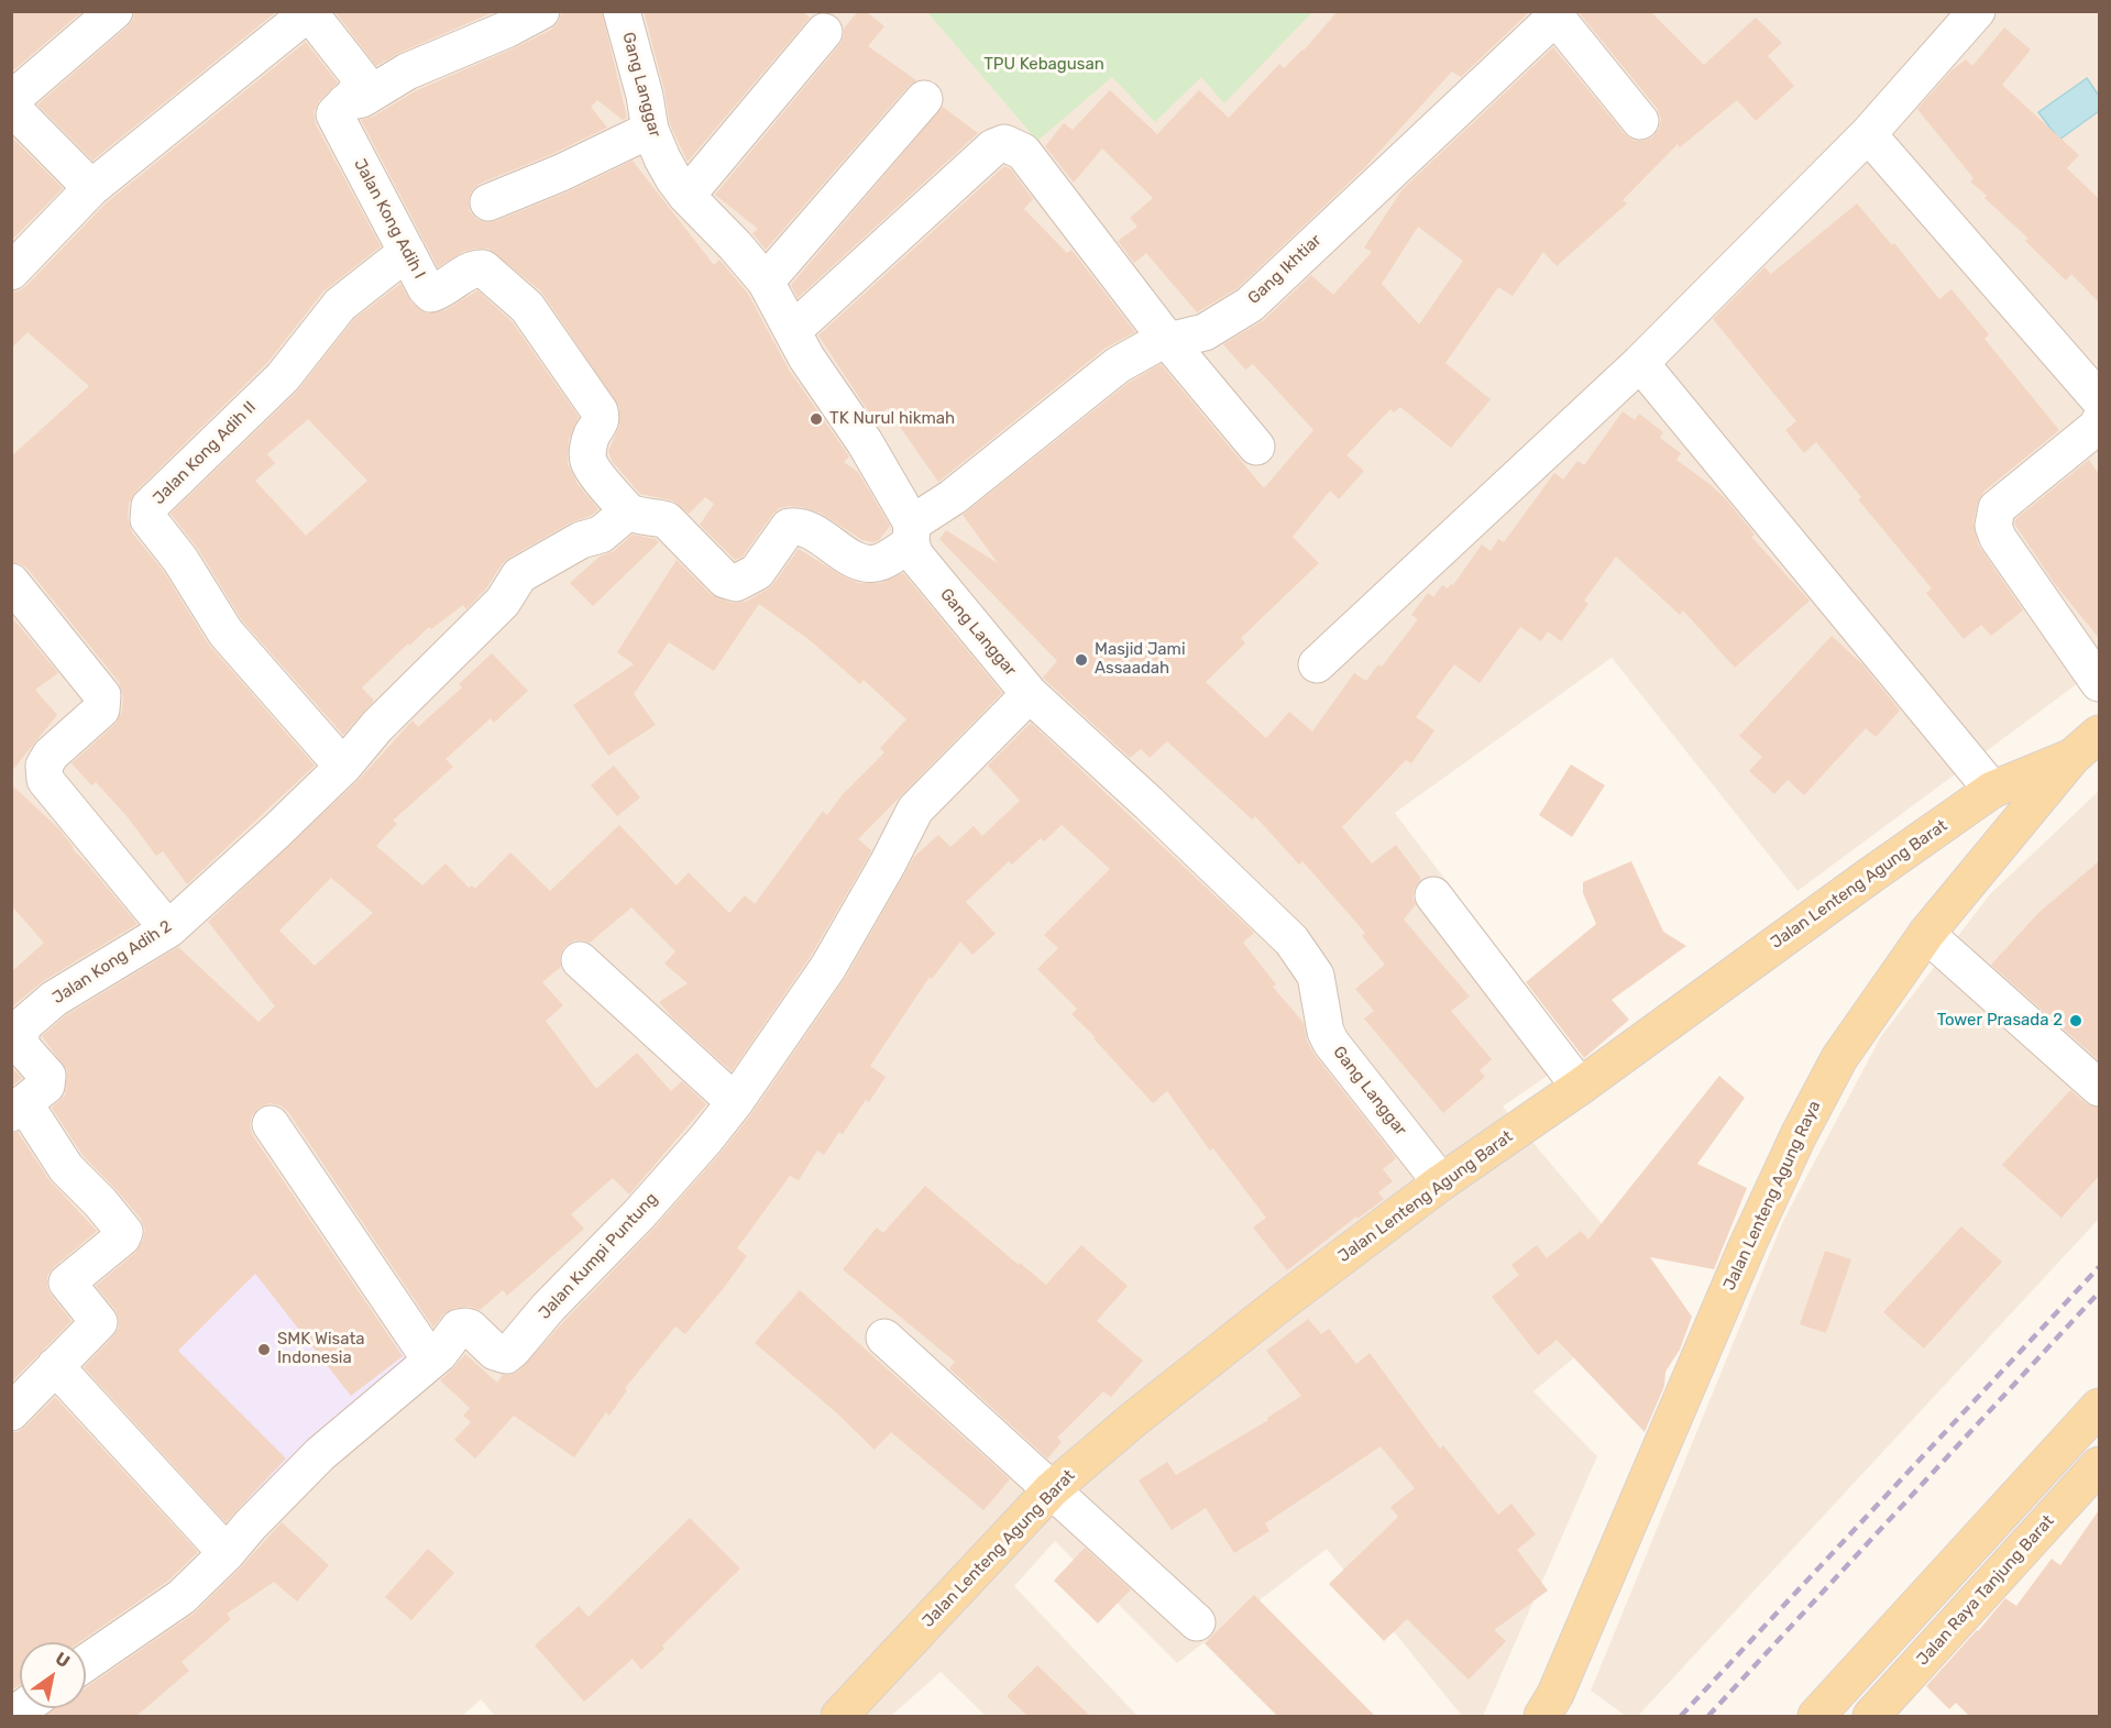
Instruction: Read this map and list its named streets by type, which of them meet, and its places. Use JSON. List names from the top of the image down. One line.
{"streets":{"main road":["Jalan Lenteng Agung Barat","Jalan Lenteng Agung Raya","Jalan Raya Tanjung Barat"],"street":["Gang Langgar","Jalan Kong Adih I","Gang Ikhtiar","Jalan Kong Adih II","Jalan Kong Adih 2","Jalan Kumpi Puntung"]},"crossings":[["Gang Langgar","Gang Ikhtiar"],["Gang Langgar","Jalan Lenteng Agung Barat"],["Gang Langgar","Jalan Kumpi Puntung"],["Jalan Kong Adih I","Jalan Kong Adih II"],["Jalan Kong Adih I","Jalan Kong Adih 2"],["Jalan Kong Adih II","Jalan Kong Adih 2"],["Jalan Lenteng Agung Barat","Jalan Lenteng Agung Raya"]],"parks":["TPU Kebagusan"],"places":["TK Nurul hikmah","Masjid Jami Assaadah","Tower Prasada 2","SMK Wisata Indonesia"],"north":"top right"}
